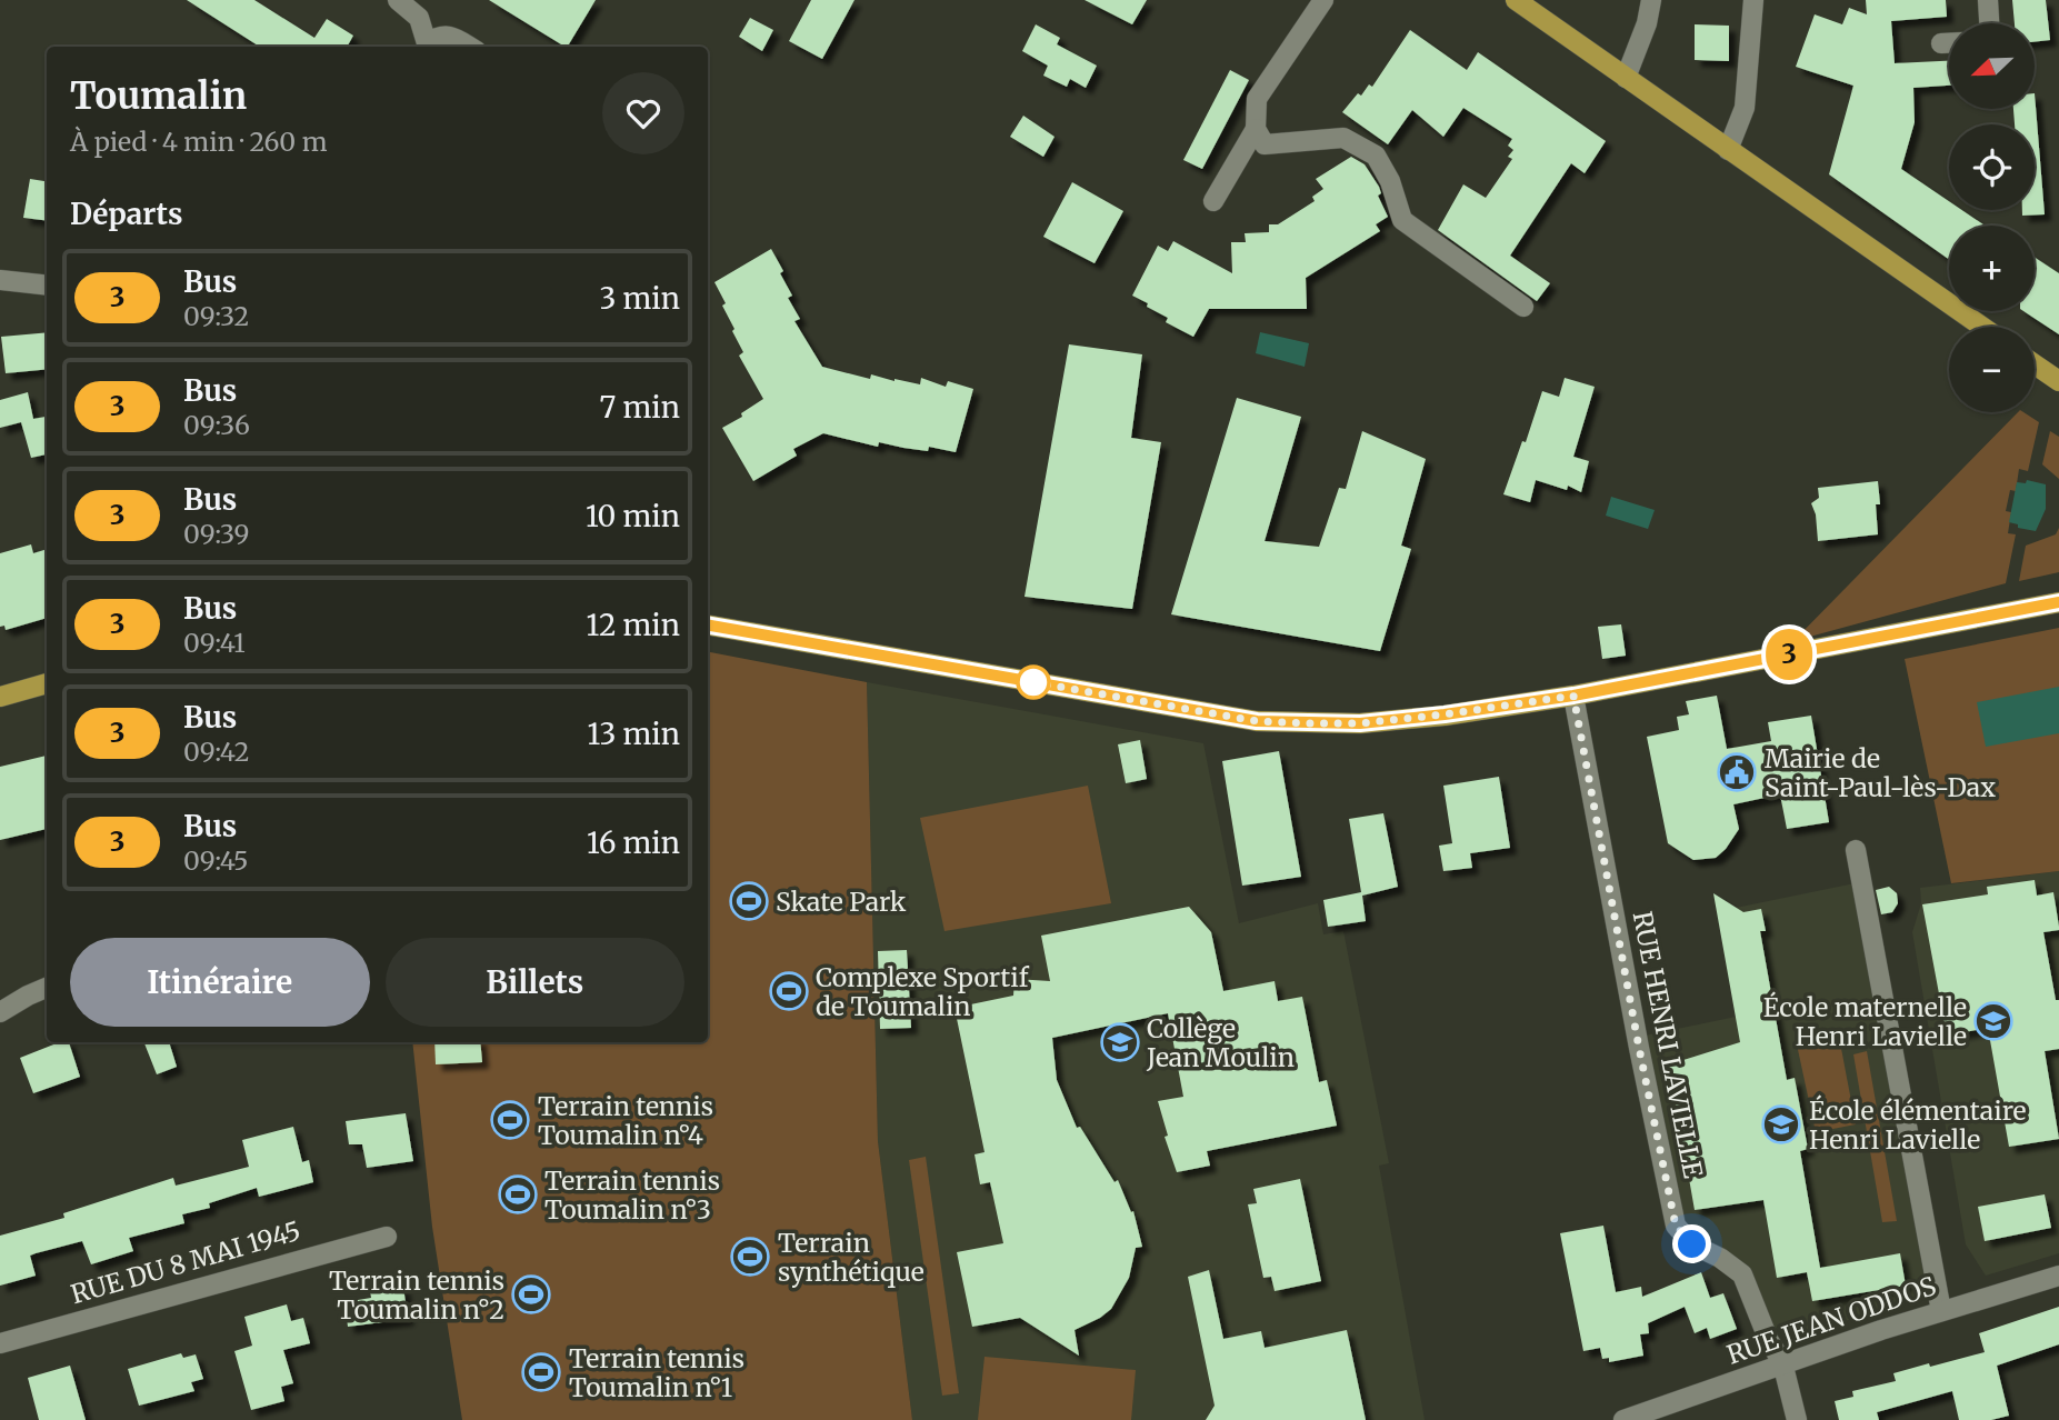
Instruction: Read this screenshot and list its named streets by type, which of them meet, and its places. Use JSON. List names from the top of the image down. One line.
{"streets":{"street":["RUE HENRI LAVIELLE","RUE DU 8 MAI 1945","RUE JEAN ODDOS"]},"crossings":[["RUE HENRI LAVIELLE","RUE JEAN ODDOS"]],"places":{"public building":["Mairie de Saint-Paul-lès-Dax"],"sports":["Skate Park","Complexe Sportif de Toumalin","Terrain tennis Toumalin n°4","Terrain tennis Toumalin n°3","Terrain synthétique","Terrain tennis Toumalin n°2","Terrain tennis Toumalin n°1"],"school or university":["École maternelle Henri Lavielle","Collège Jean Moulin","École élémentaire Henri Lavielle"]},"lines":["bus line 3"],"north":"bottom left","page":{"on_map":"3","map_buttons":["+","−"],"heading":[["Toumalin","À pied · 4 min · 260 m"],"Départs"],"list":[{"mark":"3","name":"Bus","note":"09:32","value":"3 min"},{"mark":"3","name":"Bus","note":"09:36","value":"7 min"},{"mark":"3","name":"Bus","note":"09:39","value":"10 min"},{"mark":"3","name":"Bus","note":"09:41","value":"12 min"},{"mark":"3","name":"Bus","note":"09:42","value":"13 min"},{"mark":"3","name":"Bus","note":"09:45","value":"16 min"}],"buttons":["Itinéraire","Billets"]}}
